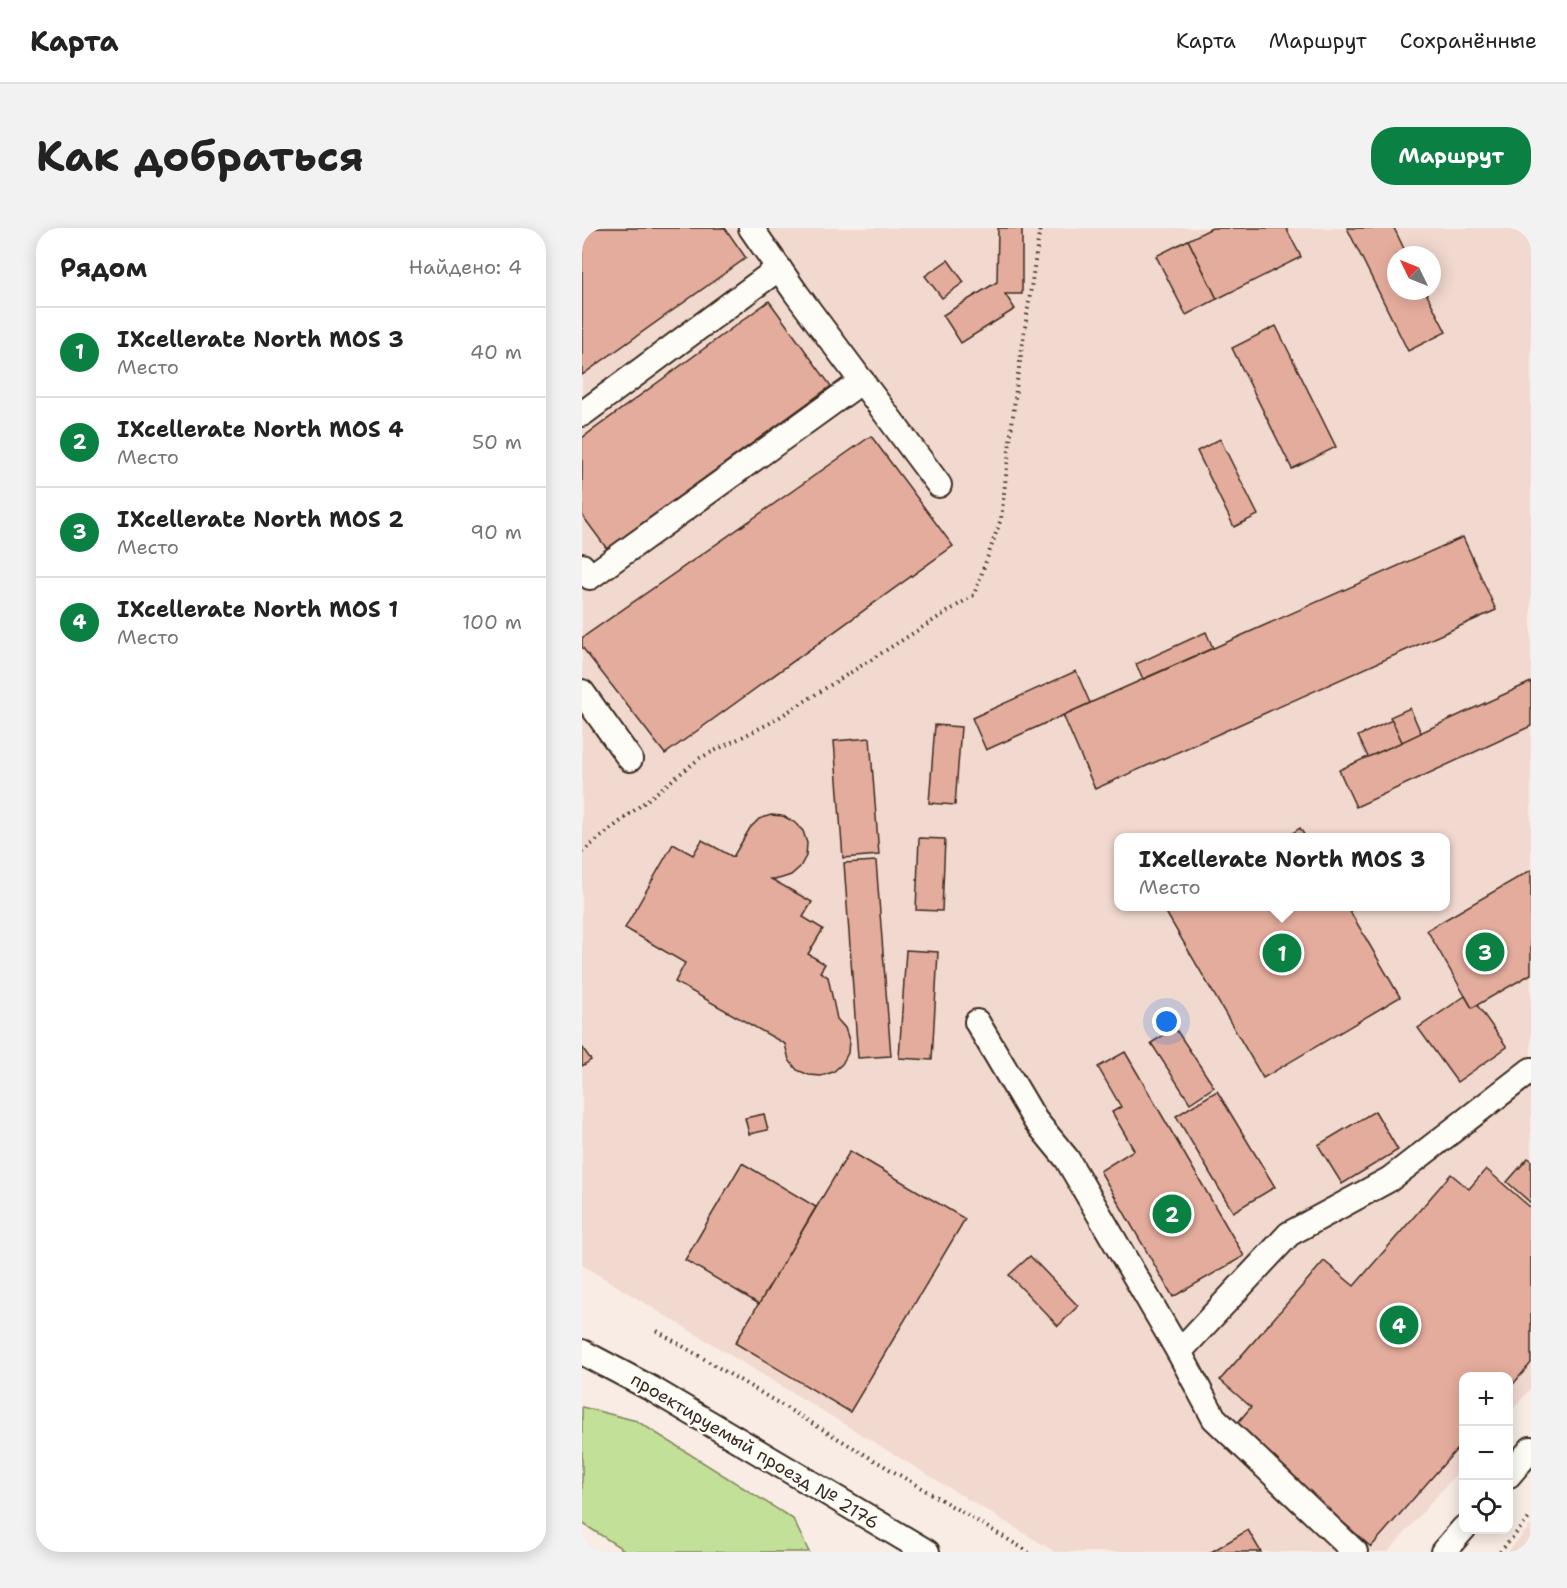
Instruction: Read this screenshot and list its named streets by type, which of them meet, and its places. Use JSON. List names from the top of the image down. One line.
{"streets":{"street":["проектируемый проезд № 2176"]},"north":"top left","page":{"header":"Карта","nav":["Карта","Маршрут","Сохранённые"],"buttons":"Маршрут","title":"Как добраться","heading":["Рядом","Найдено: 4"],"list":[{"mark":"1","name":"IXcellerate North MOS 3","note":"Место","value":"40 m"},{"mark":"2","name":"IXcellerate North MOS 4","note":"Место","value":"50 m"},{"mark":"3","name":"IXcellerate North MOS 2","note":"Место","value":"90 m"},{"mark":"4","name":"IXcellerate North MOS 1","note":"Место","value":"100 m"}],"popup":["IXcellerate North MOS 3","Место"],"pins":["3","1","2","4"],"map_buttons":["+","−"]}}
